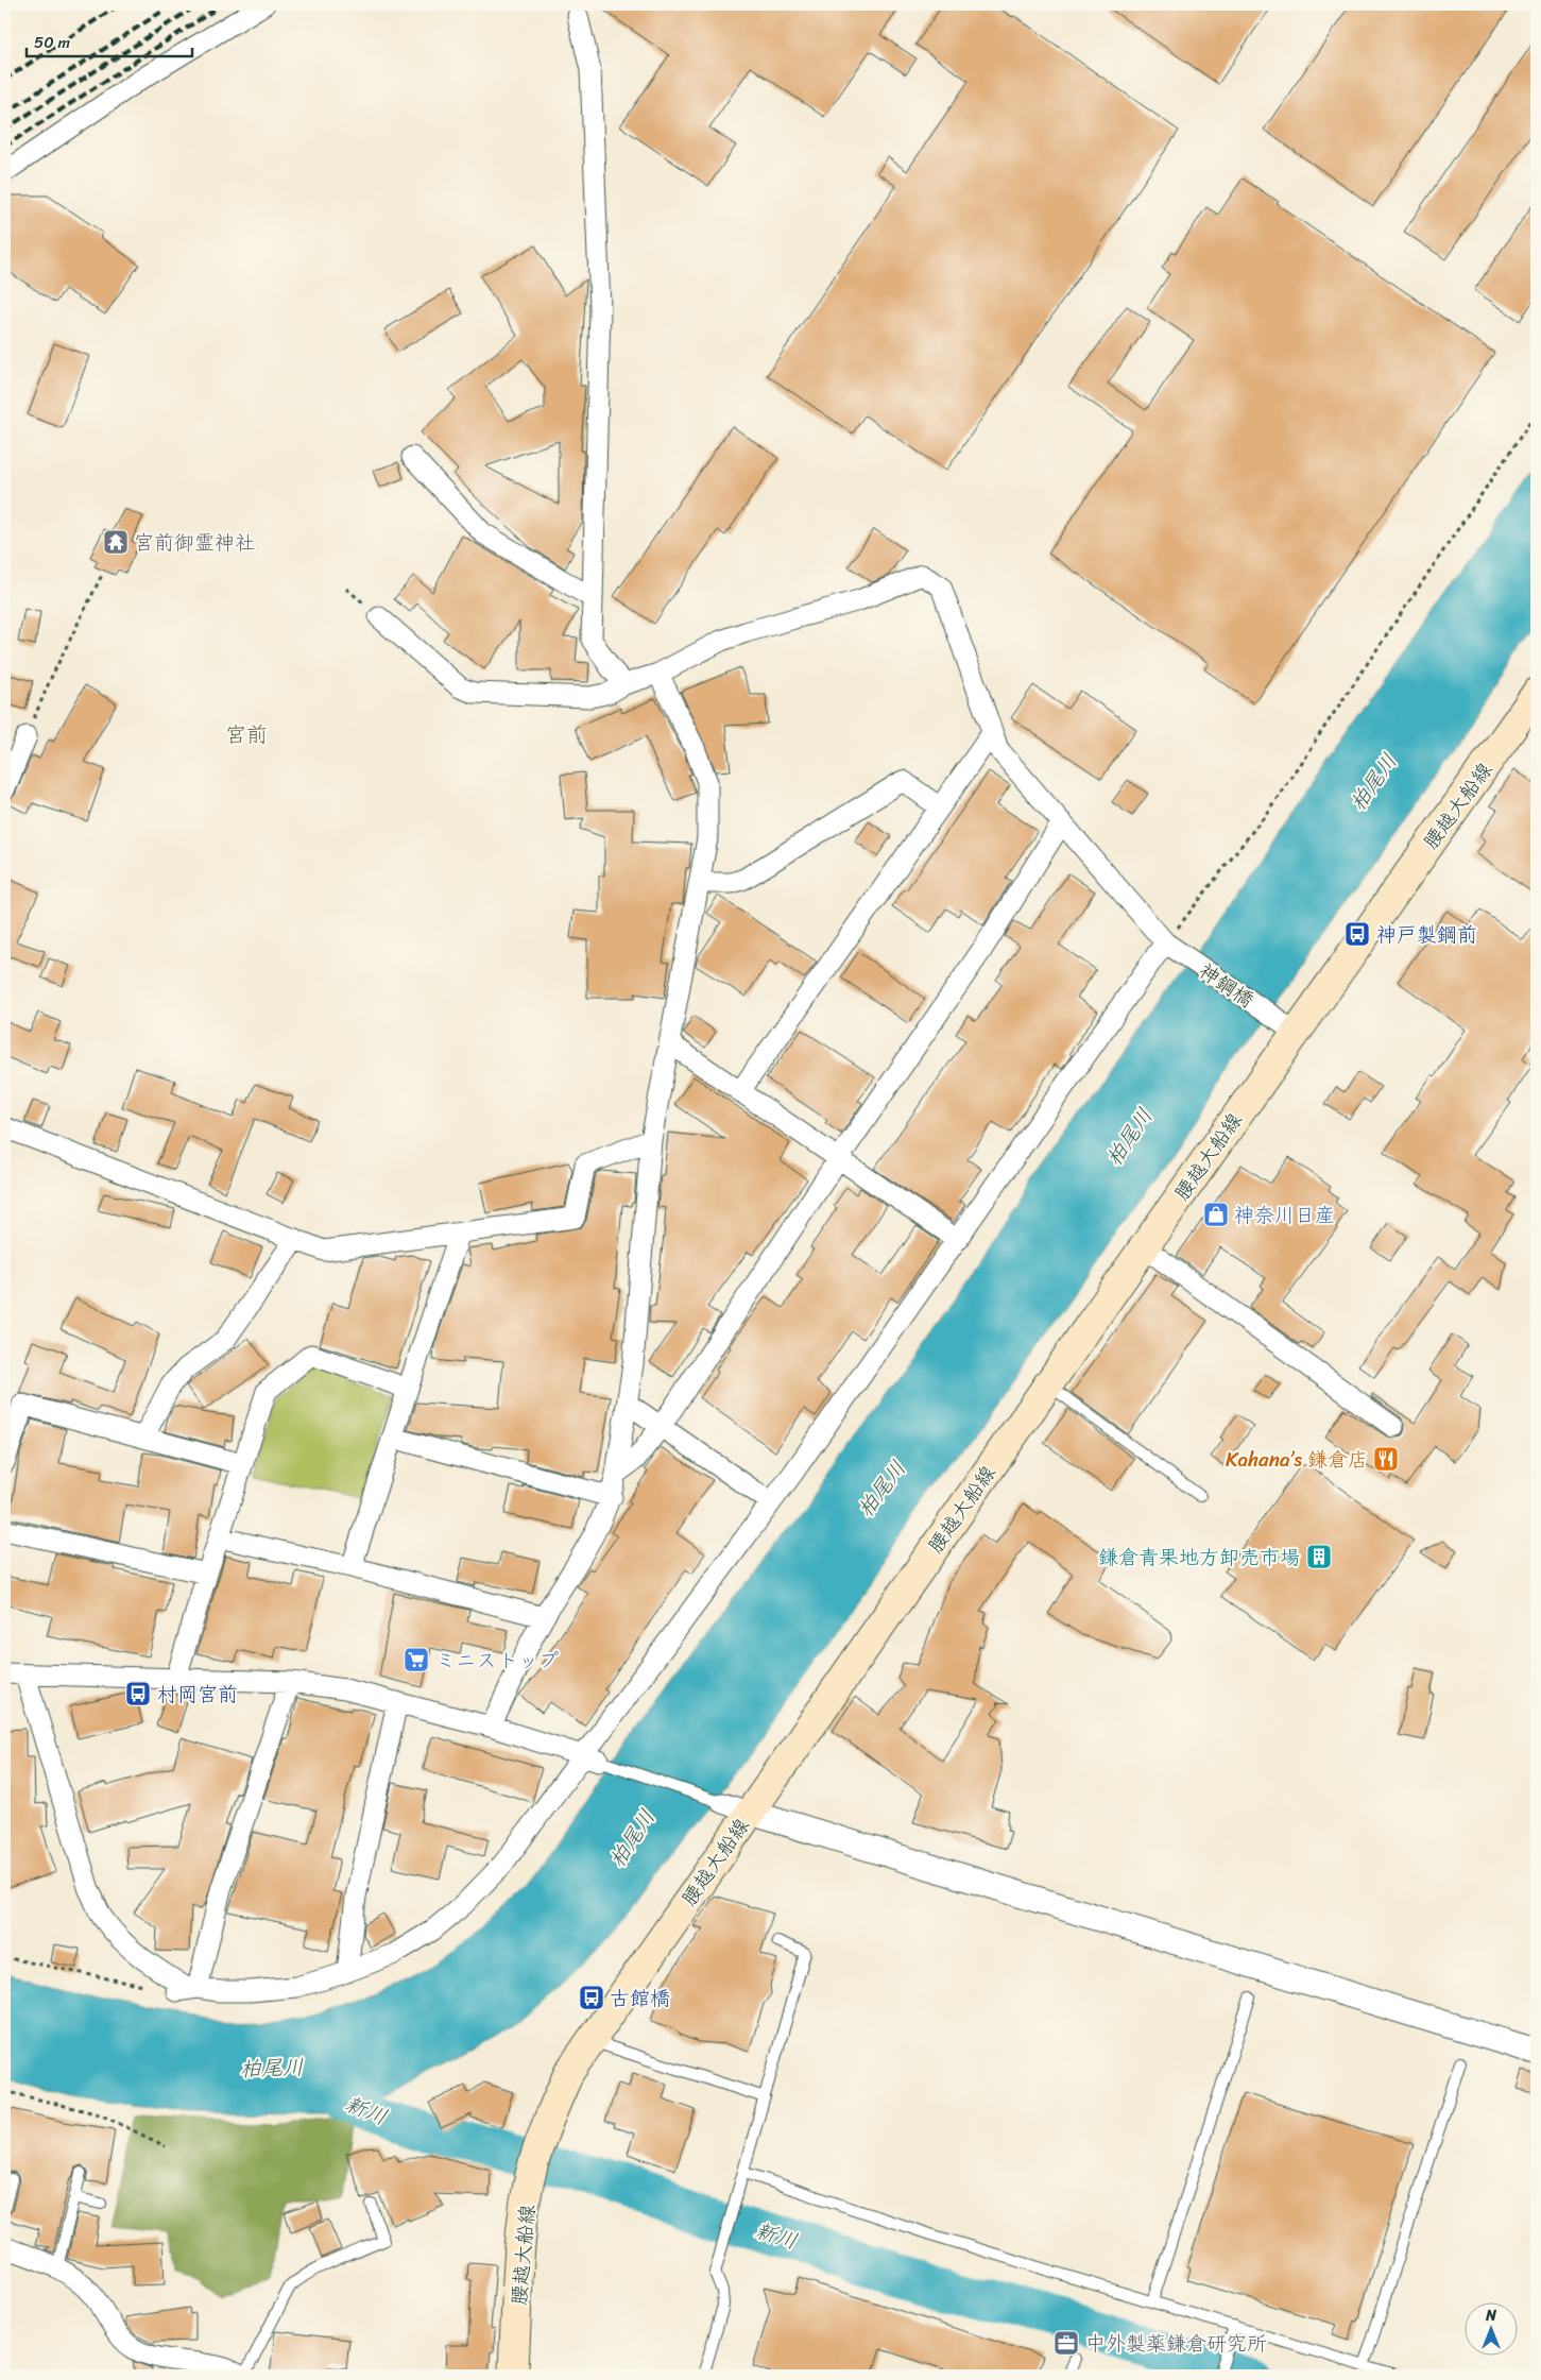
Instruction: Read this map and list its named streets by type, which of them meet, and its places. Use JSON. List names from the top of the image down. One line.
{"streets":{"main road":["腰越大船線"],"street":["神鋼橋"]},"crossings":[["腰越大船線","神鋼橋"]],"districts":["宮前"],"water":["柏尾川","新川"],"places":{"temple":["宮前御霊神社"],"bus stop":["神戸製鋼前","村岡宮前","古館橋"],"shop":["神奈川日産"],"restaurant":["Kahana’s 鎌倉店"],"building":["鎌倉青果地方卸売市場"],"supermarket":["ミニストップ"],"office":["中外製薬鎌倉研究所"]},"scale_bar":"50 m","north":"top"}
